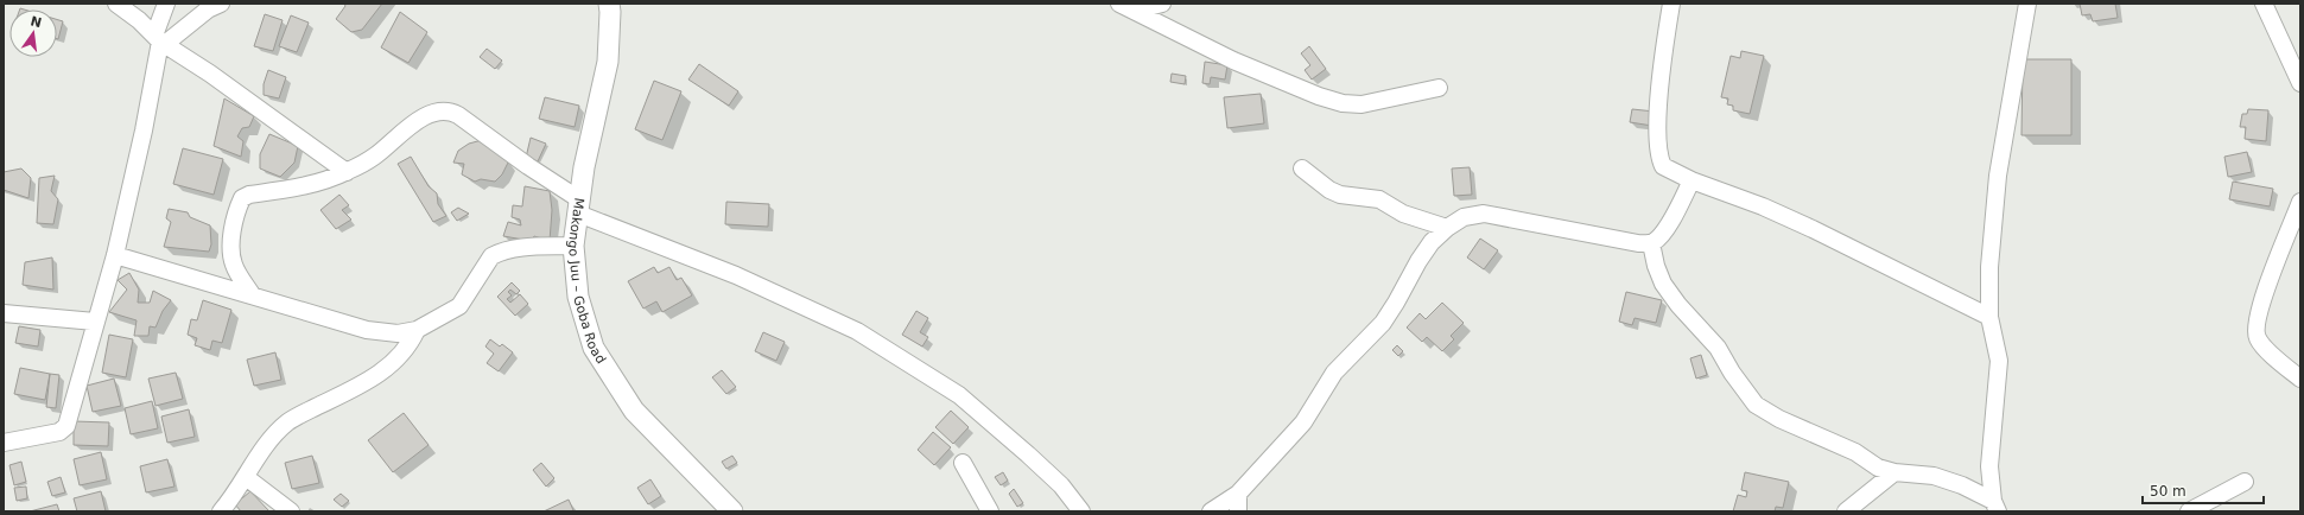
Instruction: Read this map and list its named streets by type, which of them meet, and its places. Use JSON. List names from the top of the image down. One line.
{"streets":{"street":["Makongo Juu – Goba Road"]},"scale_bar":"50 m","north":"top"}
